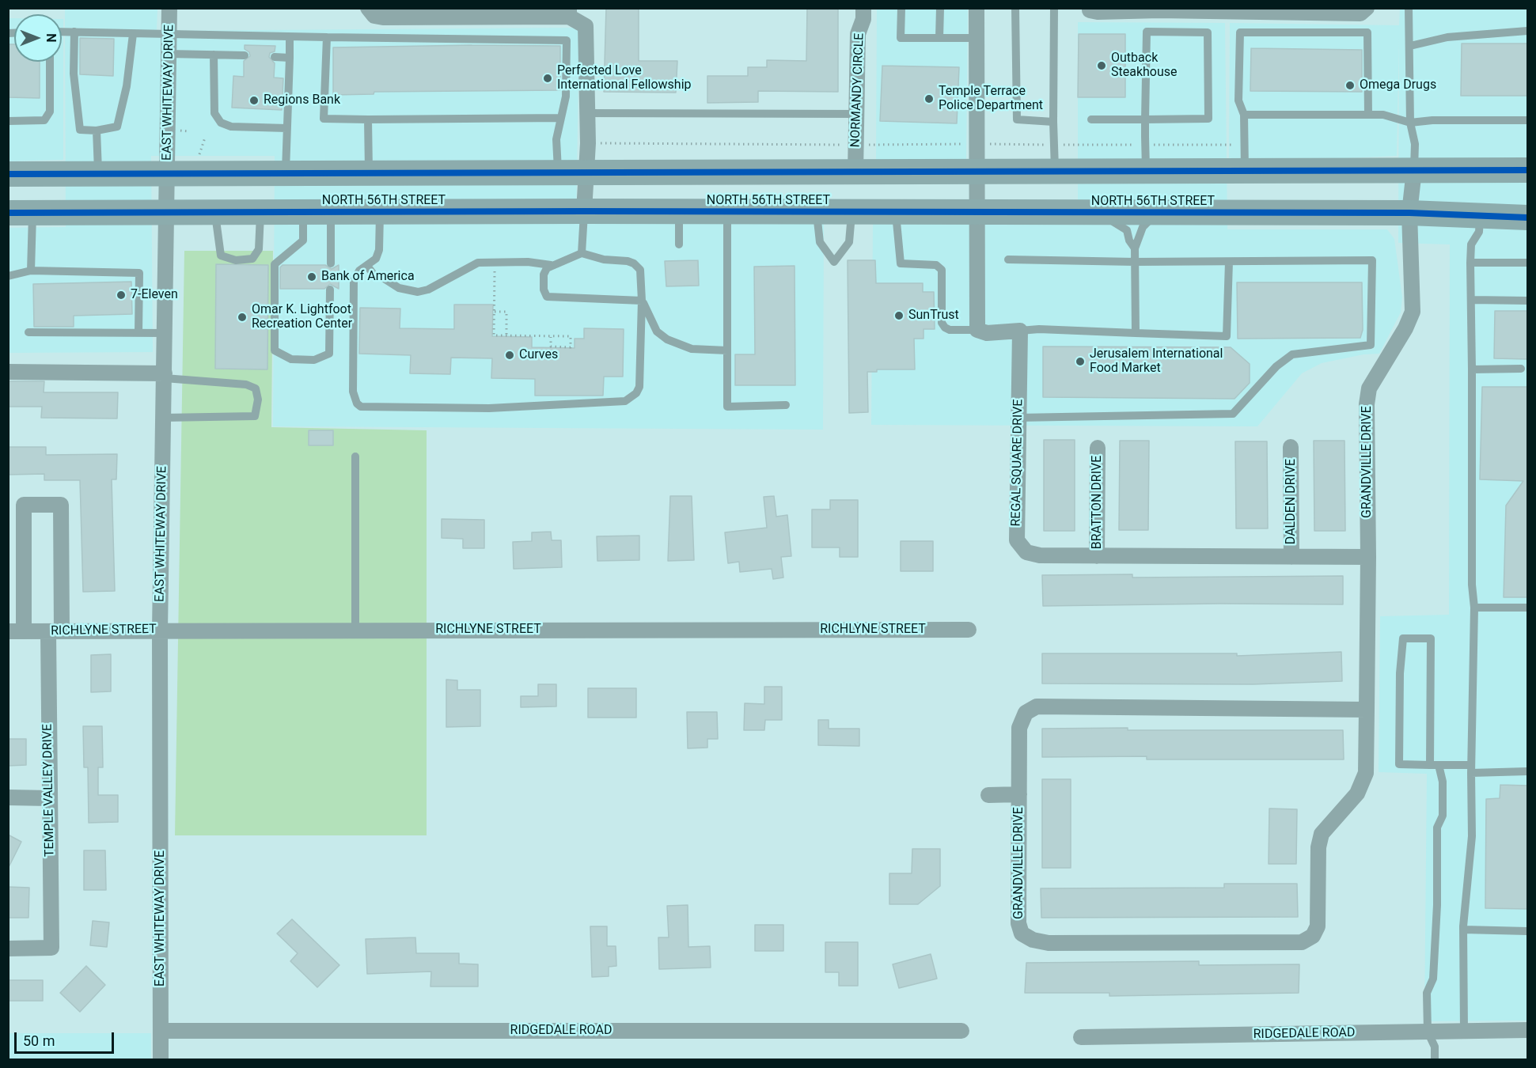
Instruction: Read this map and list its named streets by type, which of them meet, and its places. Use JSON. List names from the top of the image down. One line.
{"streets":{"main road":["NORTH 56TH STREET"],"street":["NORMANDY CIRCLE","EAST WHITEWAY DRIVE","GRANDVILLE DRIVE","REGAL SQUARE DRIVE","DALDEN DRIVE","BRATTON DRIVE","RICHLYNE STREET","TEMPLE VALLEY DRIVE","RIDGEDALE ROAD"]},"crossings":[["EAST WHITEWAY DRIVE","NORTH 56TH STREET"],["EAST WHITEWAY DRIVE","RICHLYNE STREET"],["EAST WHITEWAY DRIVE","RIDGEDALE ROAD"],["NORTH 56TH STREET","GRANDVILLE DRIVE"],["GRANDVILLE DRIVE","REGAL SQUARE DRIVE"],["REGAL SQUARE DRIVE","DALDEN DRIVE"],["REGAL SQUARE DRIVE","BRATTON DRIVE"],["RICHLYNE STREET","TEMPLE VALLEY DRIVE"]],"places":["Outback Steakhouse","Perfected Love International Fellowship","Omega Drugs","Temple Terrace Police Department","Regions Bank","Bank of America","7-Eleven","SunTrust","Omar K. Lightfoot Recreation Center","Curves","Jerusalem International Food Market"],"scale_bar":"50 m","north":"right"}
